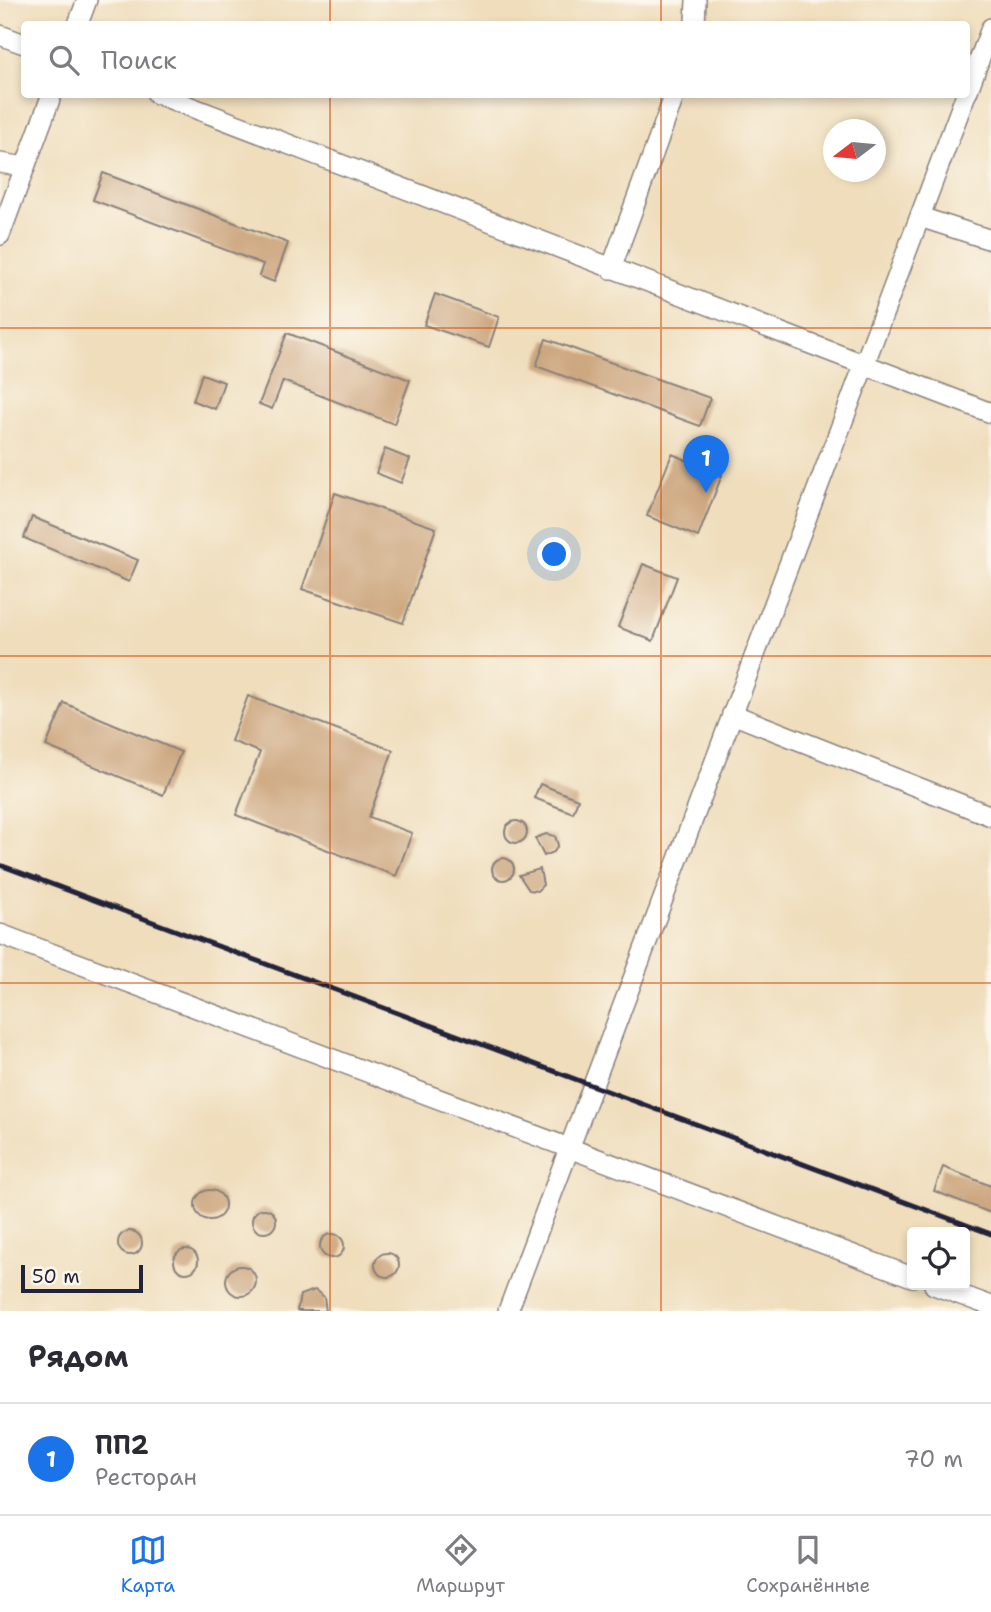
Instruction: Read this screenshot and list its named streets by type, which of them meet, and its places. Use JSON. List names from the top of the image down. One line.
{"scale_bar":"50 m","north":"left","page":{"search":"Поиск","pins":"1","scale":"50 m","heading":"Рядом","list":[{"mark":"1","name":"ПП2","note":"Ресторан","value":"70 m"}],"nav":["Карта","Маршрут","Сохранённые"]}}
